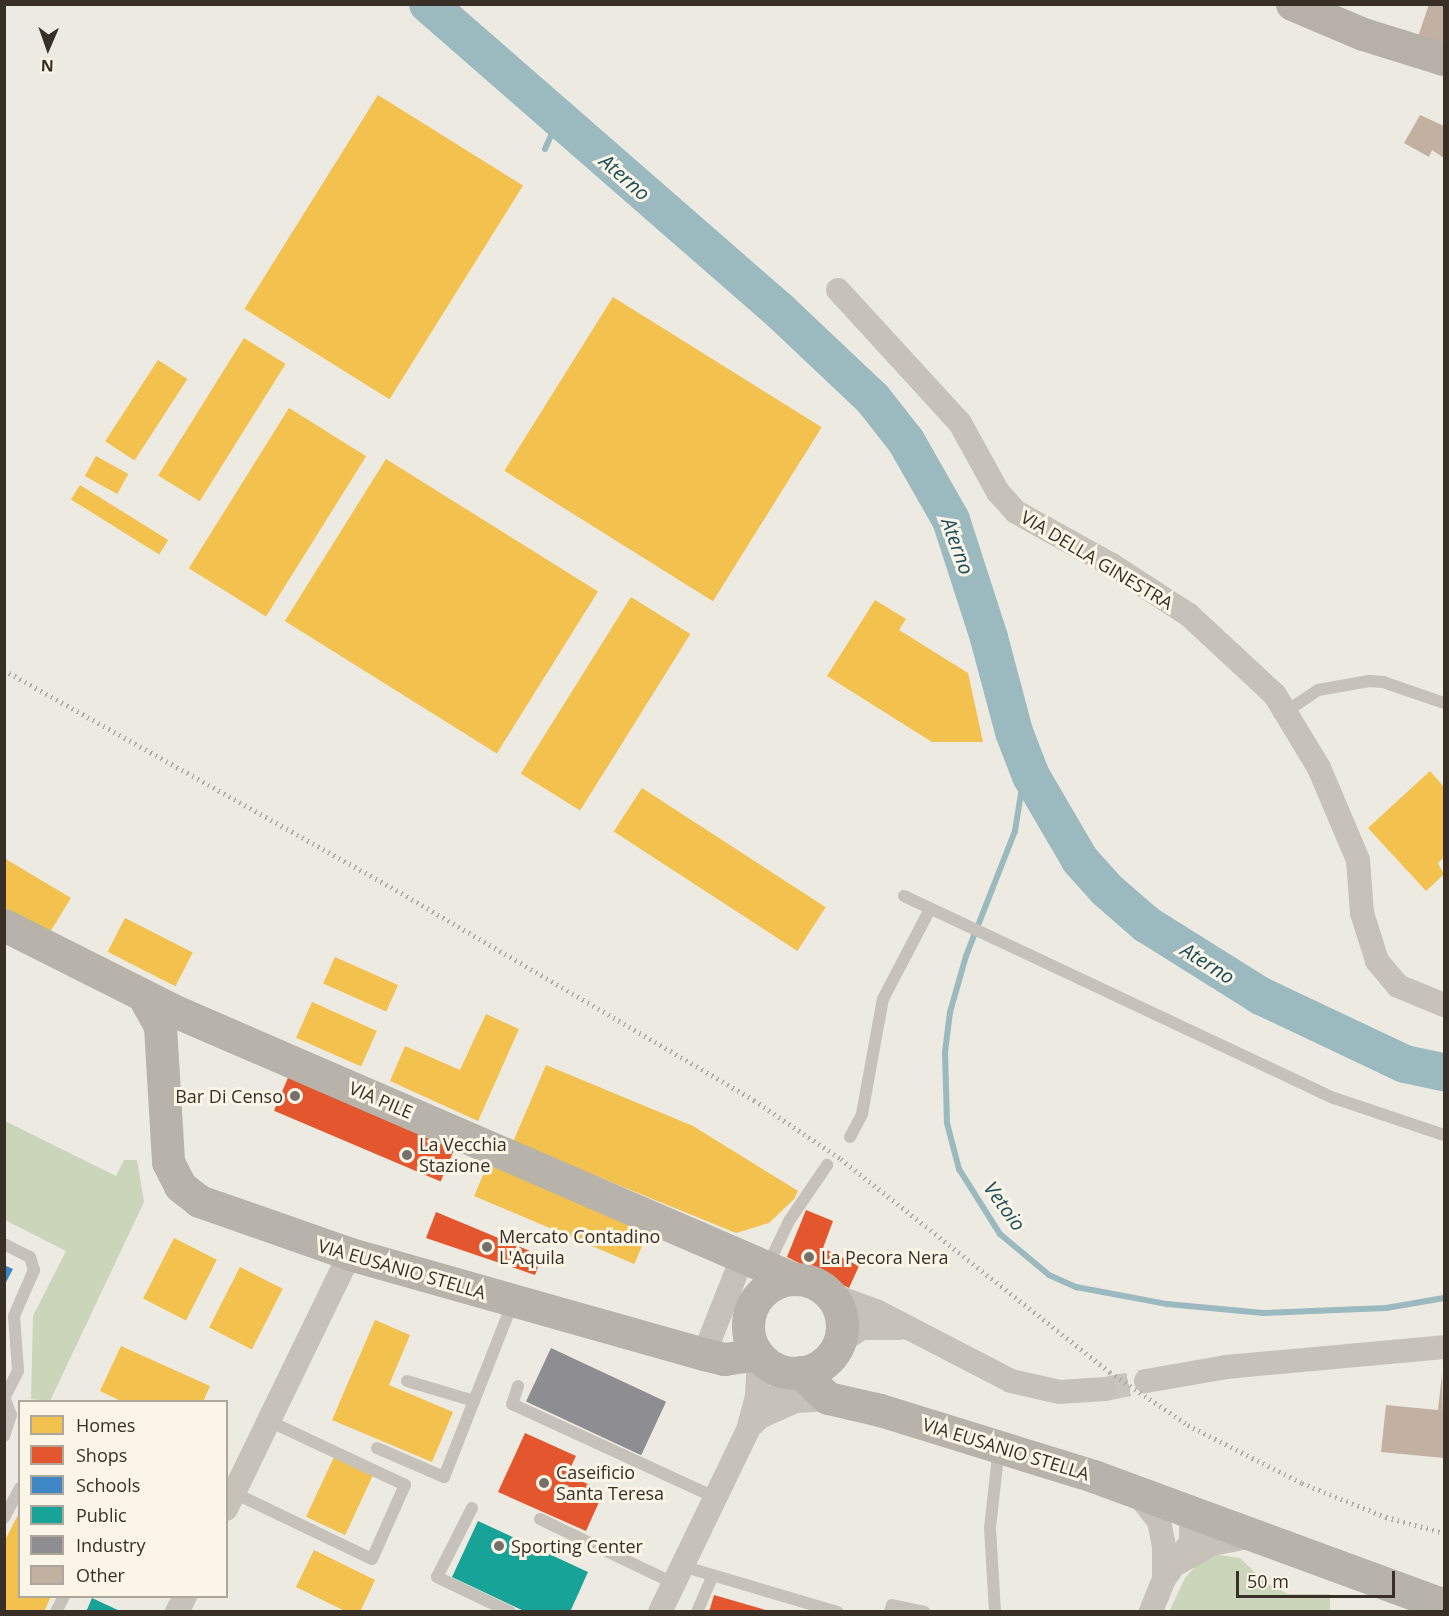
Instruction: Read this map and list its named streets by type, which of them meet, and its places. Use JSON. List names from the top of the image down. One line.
{"streets":{"street":["VIA DELLA GINESTRA","VIA PILE","VIA EUSANIO STELLA"]},"crossings":[["VIA PILE","VIA EUSANIO STELLA"]],"water":["Aterno","Vetoio"],"places":["Bar Di Censo","La Vecchia Stazione","Mercato Contadino L'Aquila","La Pecora Nera","Caseificio Santa Teresa","Sporting Center"],"legend":["Homes","Shops","Schools","Public","Industry","Other"],"scale_bar":"50 m","north":"bottom"}
